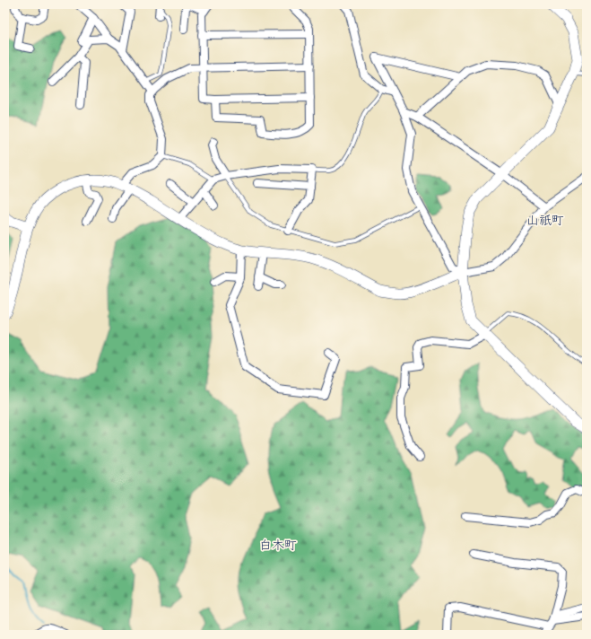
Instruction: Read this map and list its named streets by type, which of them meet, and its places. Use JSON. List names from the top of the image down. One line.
{"districts":["山祇町","白木町"]}
